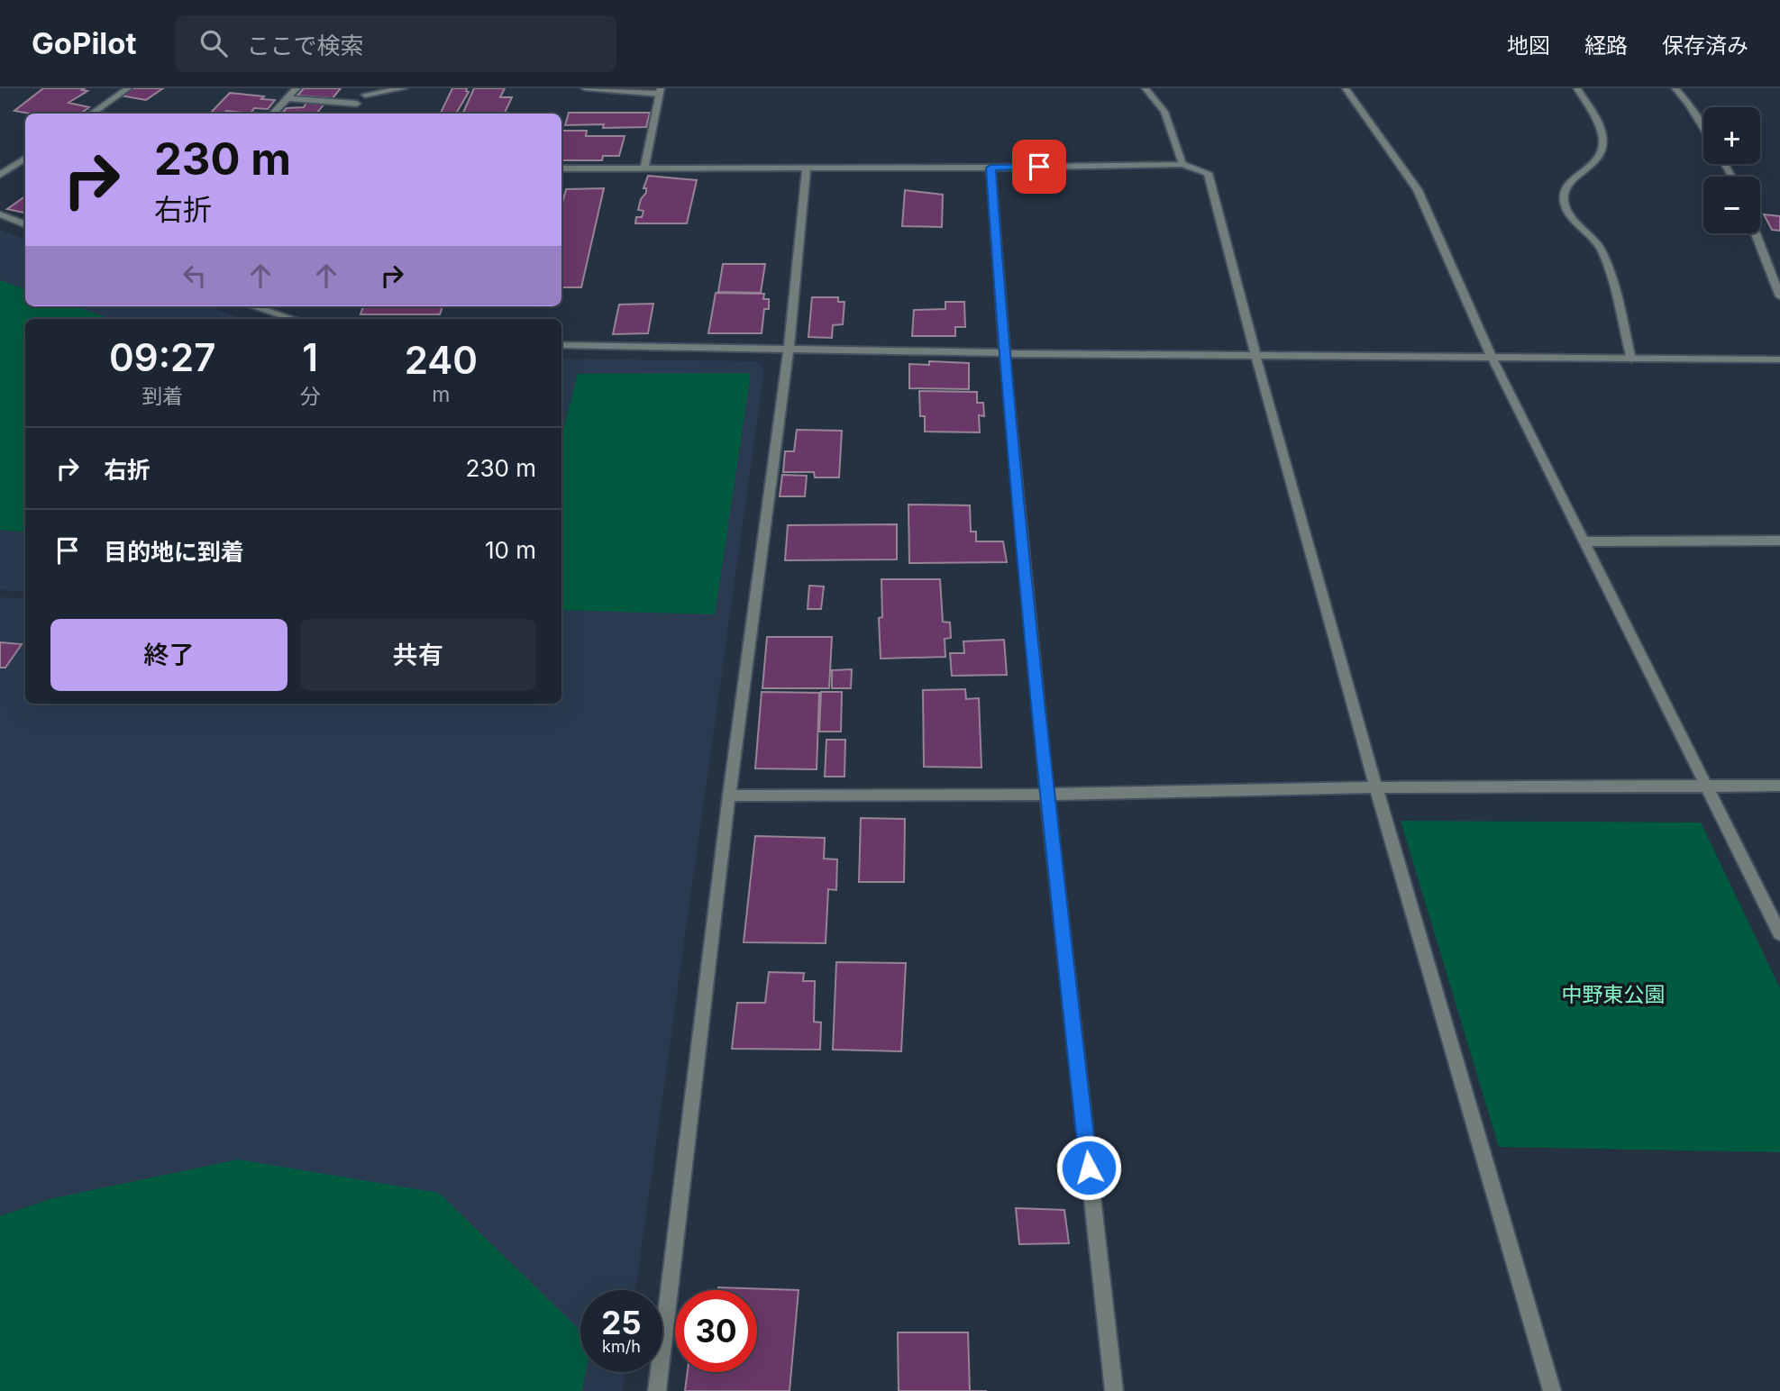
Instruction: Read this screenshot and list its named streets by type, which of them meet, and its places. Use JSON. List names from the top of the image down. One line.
{"parks":["中野東公園"],"page":{"header":"GoPilot","search":"ここで検索","nav":["地図","経路","保存済み"],"map_buttons":["+","−"],"turn":["230 m","右折"],"eta":["09:27","到着","1","分","240","m"],"list":[{"name":"右折","value":"230 m"},{"name":"目的地に到着","value":"10 m"}],"buttons":["終了","共有"],"speed":"25 km/h","limit":"30"}}
